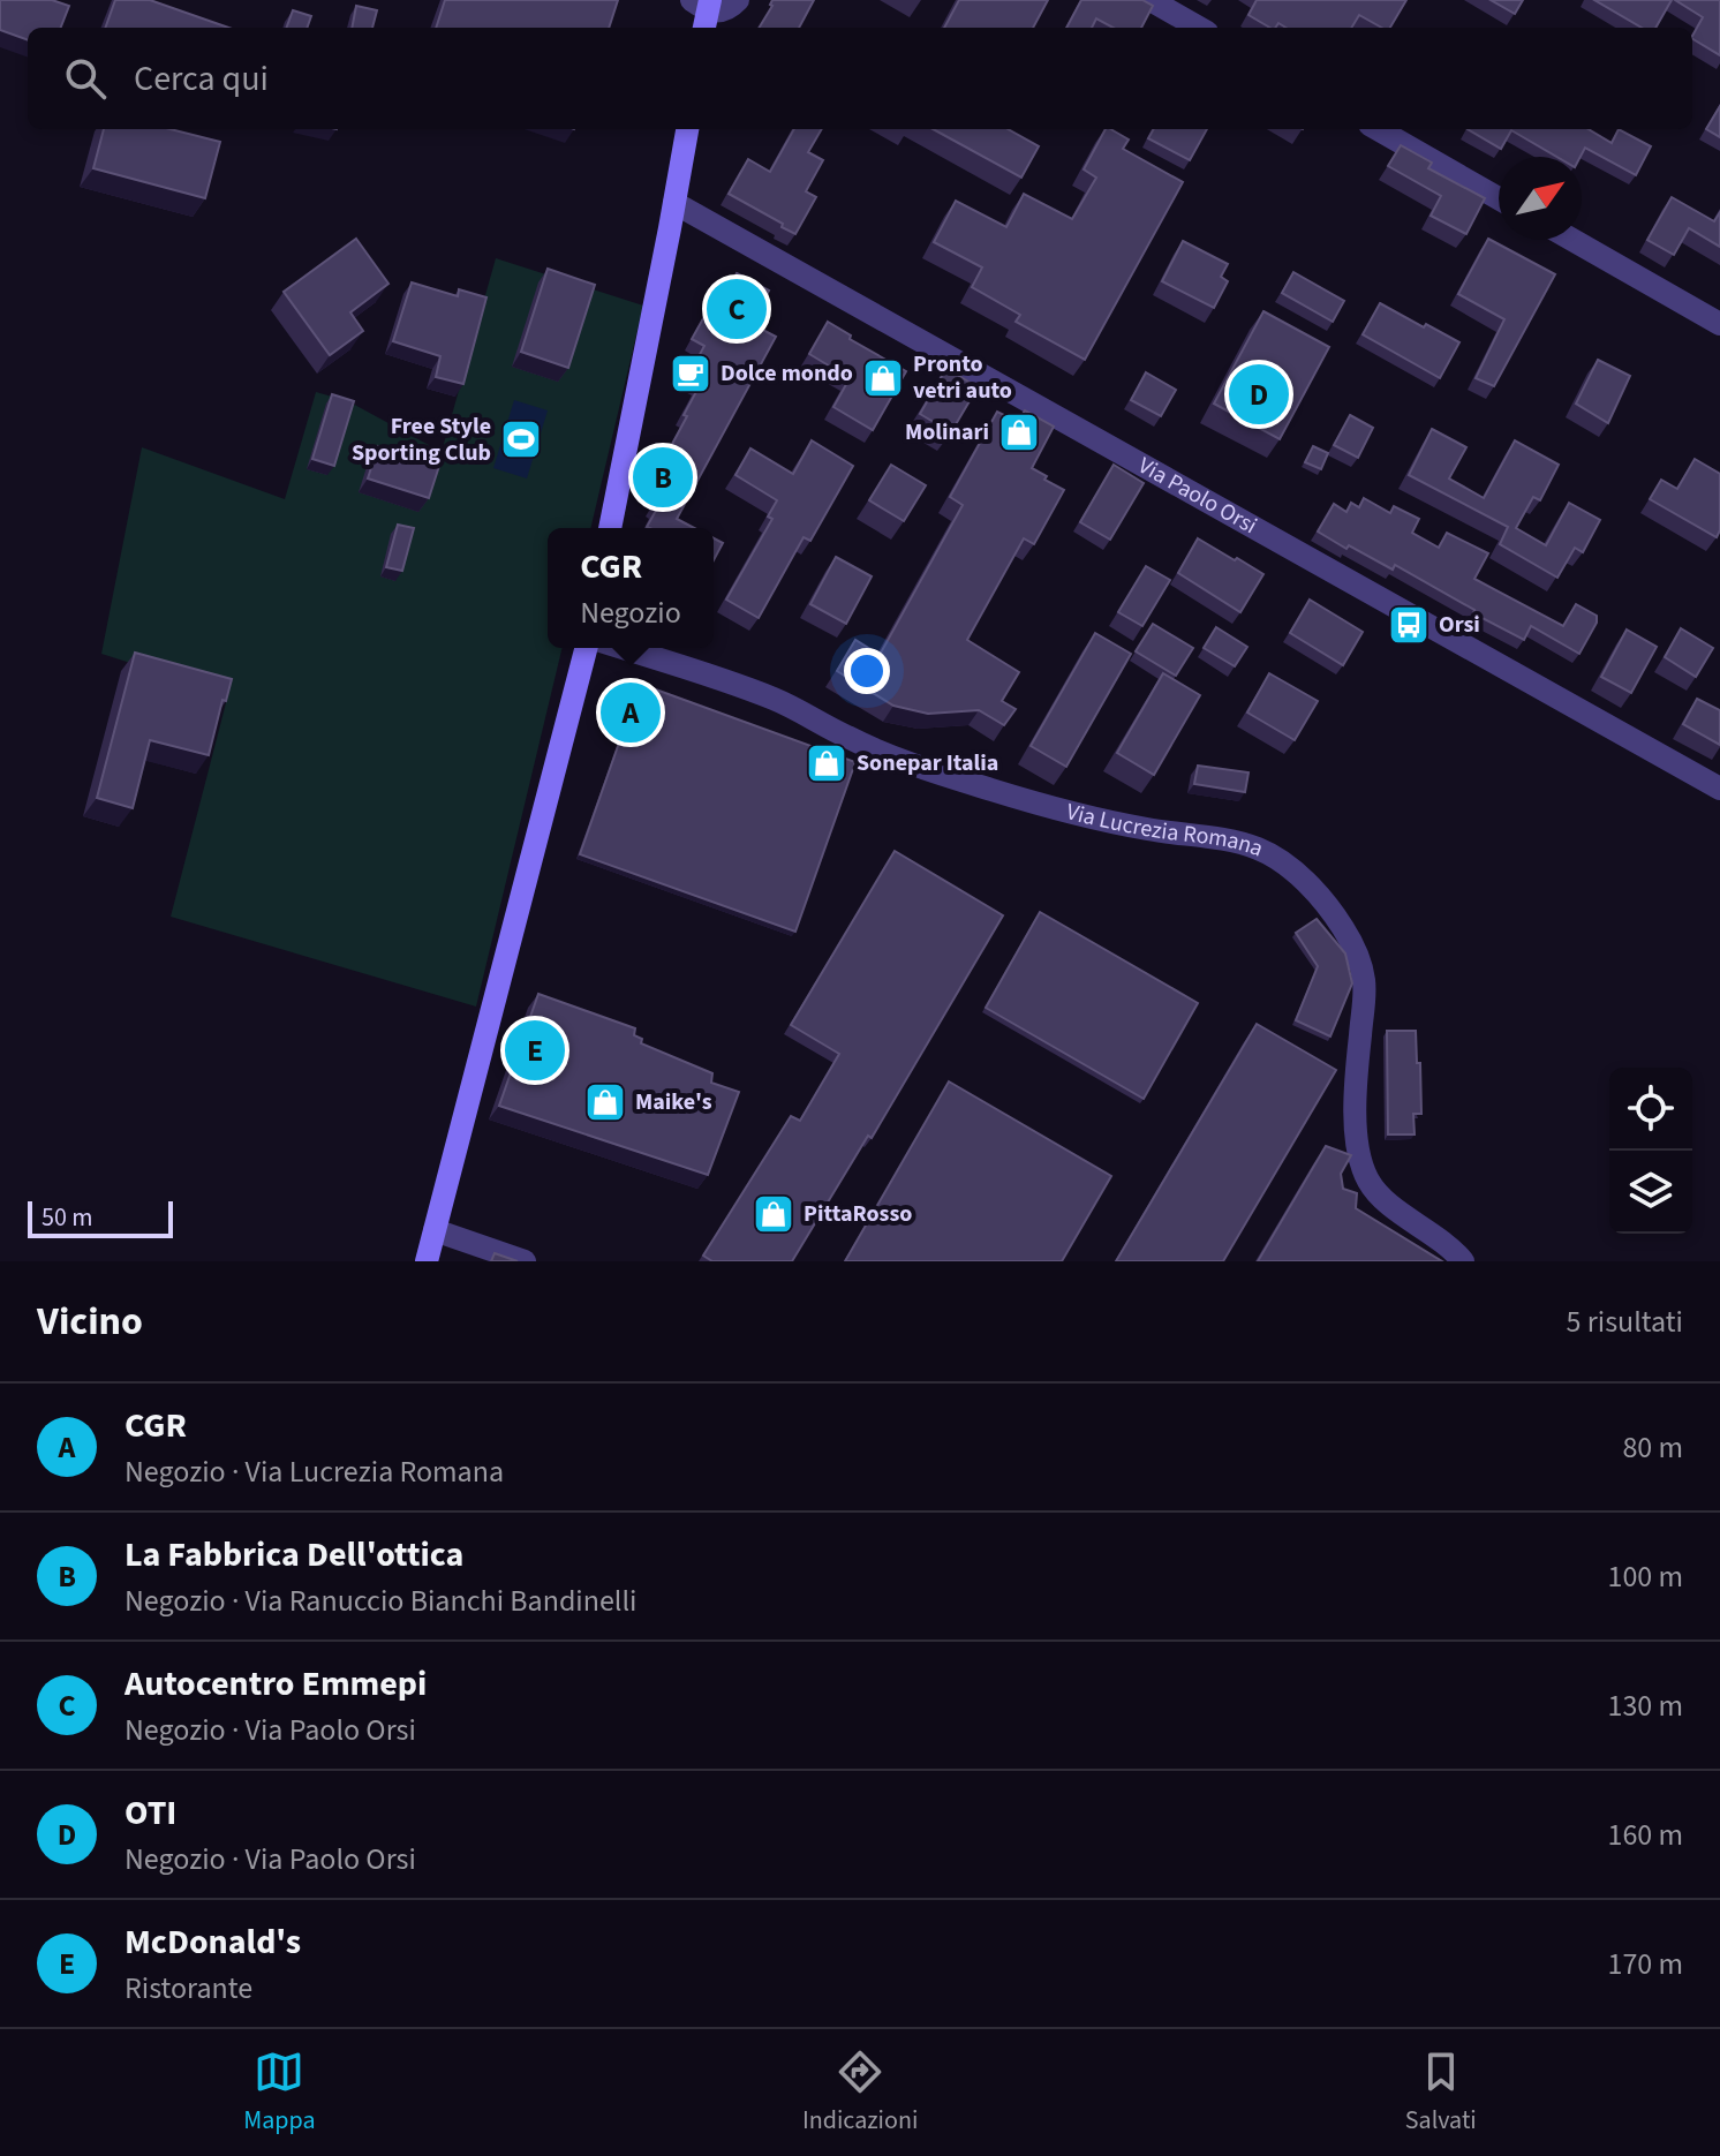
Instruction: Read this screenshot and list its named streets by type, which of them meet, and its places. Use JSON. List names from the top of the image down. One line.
{"streets":{"street":["Via Paolo Orsi","Via Lucrezia Romana"]},"places":{"cafe":["Dolce mondo"],"shop":["Pronto vetri auto","Molinari","Sonepar Italia","Maike's","PittaRosso"],"sports":["Free Style Sporting Club"],"bus stop":["Orsi"]},"scale_bar":"50 m","north":"top right","page":{"search":"Cerca qui","pins":["C","D","B","A","E"],"popup":["CGR","Negozio"],"scale":"50 m","heading":["Vicino","5 risultati"],"list":[{"mark":"A","name":"CGR","note":"Negozio · Via Lucrezia Romana","value":"80 m"},{"mark":"B","name":"La Fabbrica Dell'ottica","note":"Negozio · Via Ranuccio Bianchi Bandinelli","value":"100 m"},{"mark":"C","name":"Autocentro Emmepi","note":"Negozio · Via Paolo Orsi","value":"130 m"},{"mark":"D","name":"OTI","note":"Negozio · Via Paolo Orsi","value":"160 m"},{"mark":"E","name":"McDonald's","note":"Ristorante","value":"170 m"}],"nav":["Mappa","Indicazioni","Salvati"]}}
